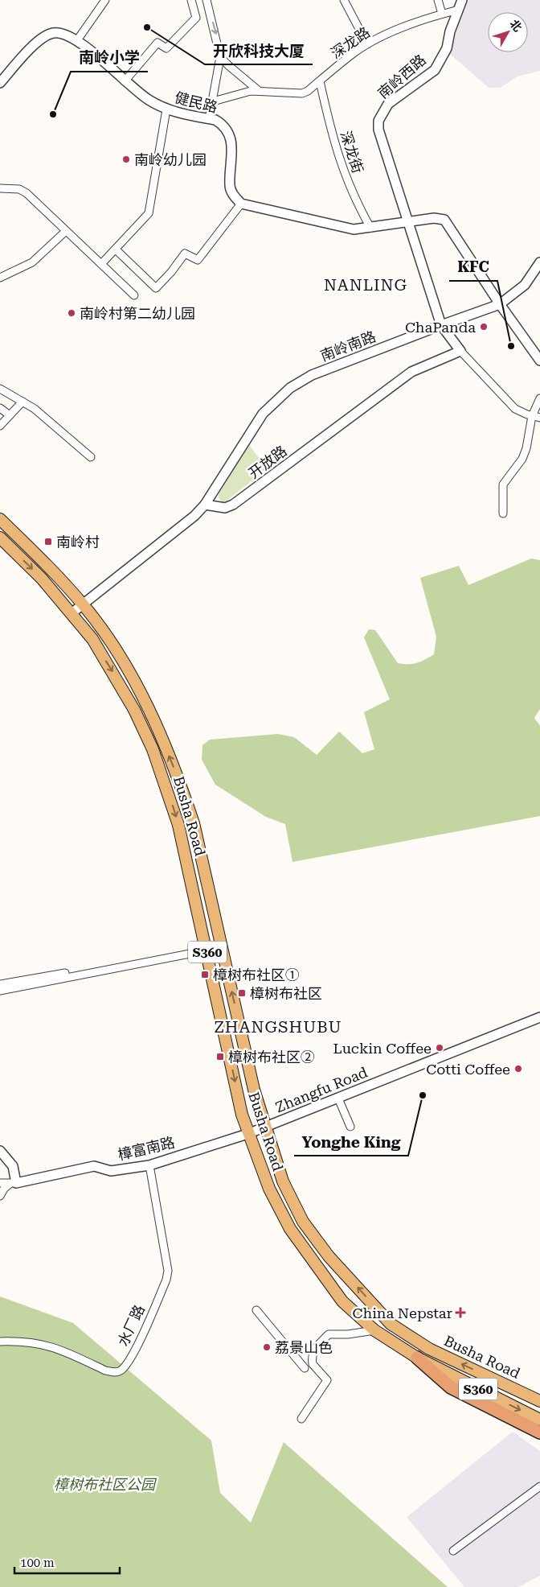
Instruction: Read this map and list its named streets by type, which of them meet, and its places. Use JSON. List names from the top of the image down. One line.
{"streets":{"main road":["Busha Road","S360"],"street":["深龙路","南岭西路","健民路","深龙街","南岭南路","开放路","Zhangfu Road","樟富南路","水厂路"]},"crossings":[["深龙路","南岭西路"],["深龙路","深龙街"],["南岭西路","南岭南路"],["南岭南路","开放路"],["Busha Road","Zhangfu Road"],["Busha Road","樟富南路"],["Zhangfu Road","樟富南路"],["樟富南路","水厂路"]],"districts":["NANLING","ZHANGSHUBU"],"parks":["樟树布社区公园"],"places":{"other":["开欣科技大厦","南岭小学","南岭幼儿园","南岭村第二幼儿园","ChaPanda","KFC","Luckin Coffee","Cotti Coffee","Yonghe King","荔景山色"],"transit":["南岭村","樟树布社区①","樟树布社区","樟树布社区②"],"health":["China Nepstar"]},"scale_bar":"100 m","north":"top right"}
